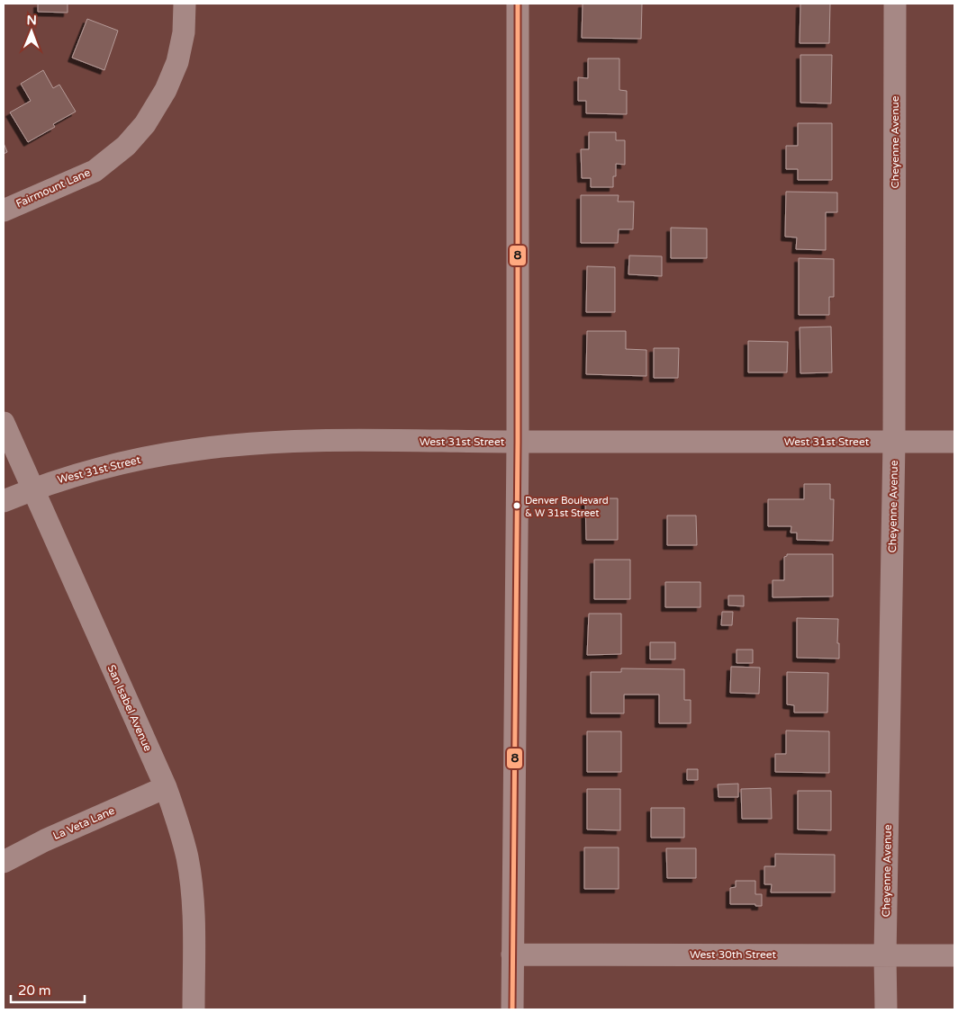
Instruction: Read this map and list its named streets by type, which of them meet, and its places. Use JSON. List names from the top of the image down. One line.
{"streets":{"street":["Cheyenne Avenue","Fairmount Lane","West 31st Street","San Isabel Avenue","La Veta Lane","West 30th Street"]},"crossings":[["Cheyenne Avenue","West 31st Street"],["Cheyenne Avenue","West 30th Street"],["West 31st Street","San Isabel Avenue"],["San Isabel Avenue","La Veta Lane"]],"places":["Denver Boulevard & W 31st Street"],"lines":["transit line 8"],"scale_bar":"20 m","north":"top"}
